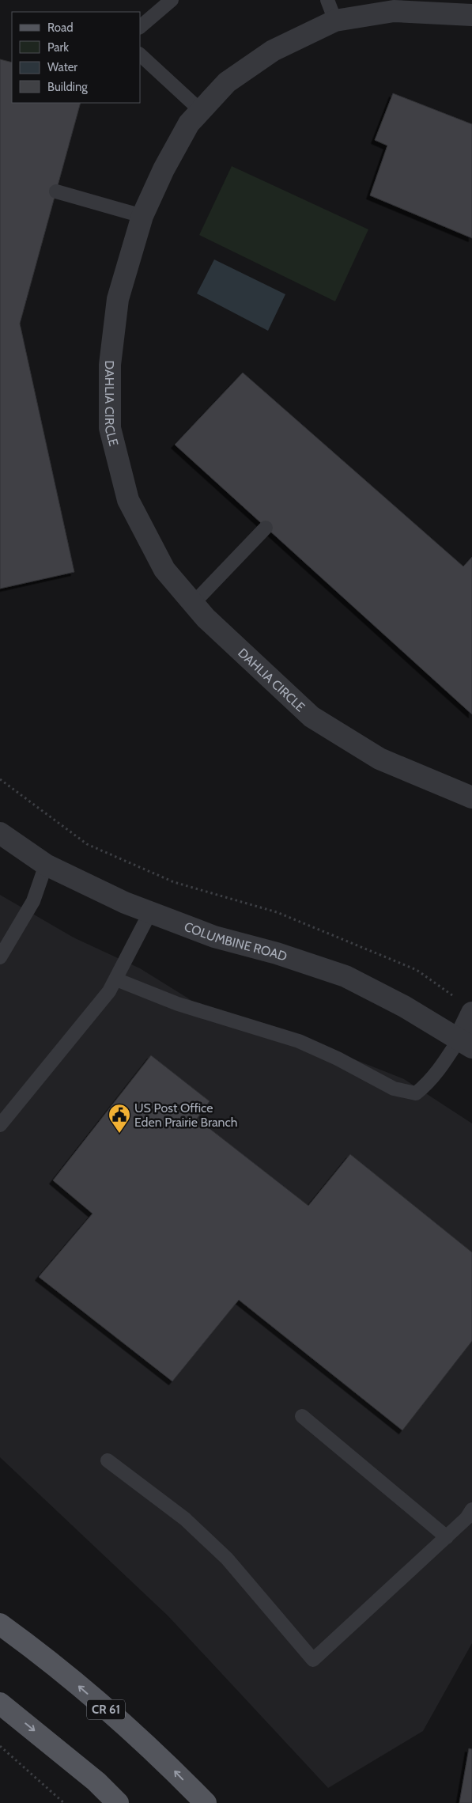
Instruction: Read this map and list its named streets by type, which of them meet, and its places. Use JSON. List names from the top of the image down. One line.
{"streets":{"main road":["CR 61"],"street":["DAHLIA CIRCLE","COLUMBINE ROAD"]},"places":{"public building":["US Post Office Eden Prairie Branch"]},"legend":["Road","Park","Water","Building"]}
